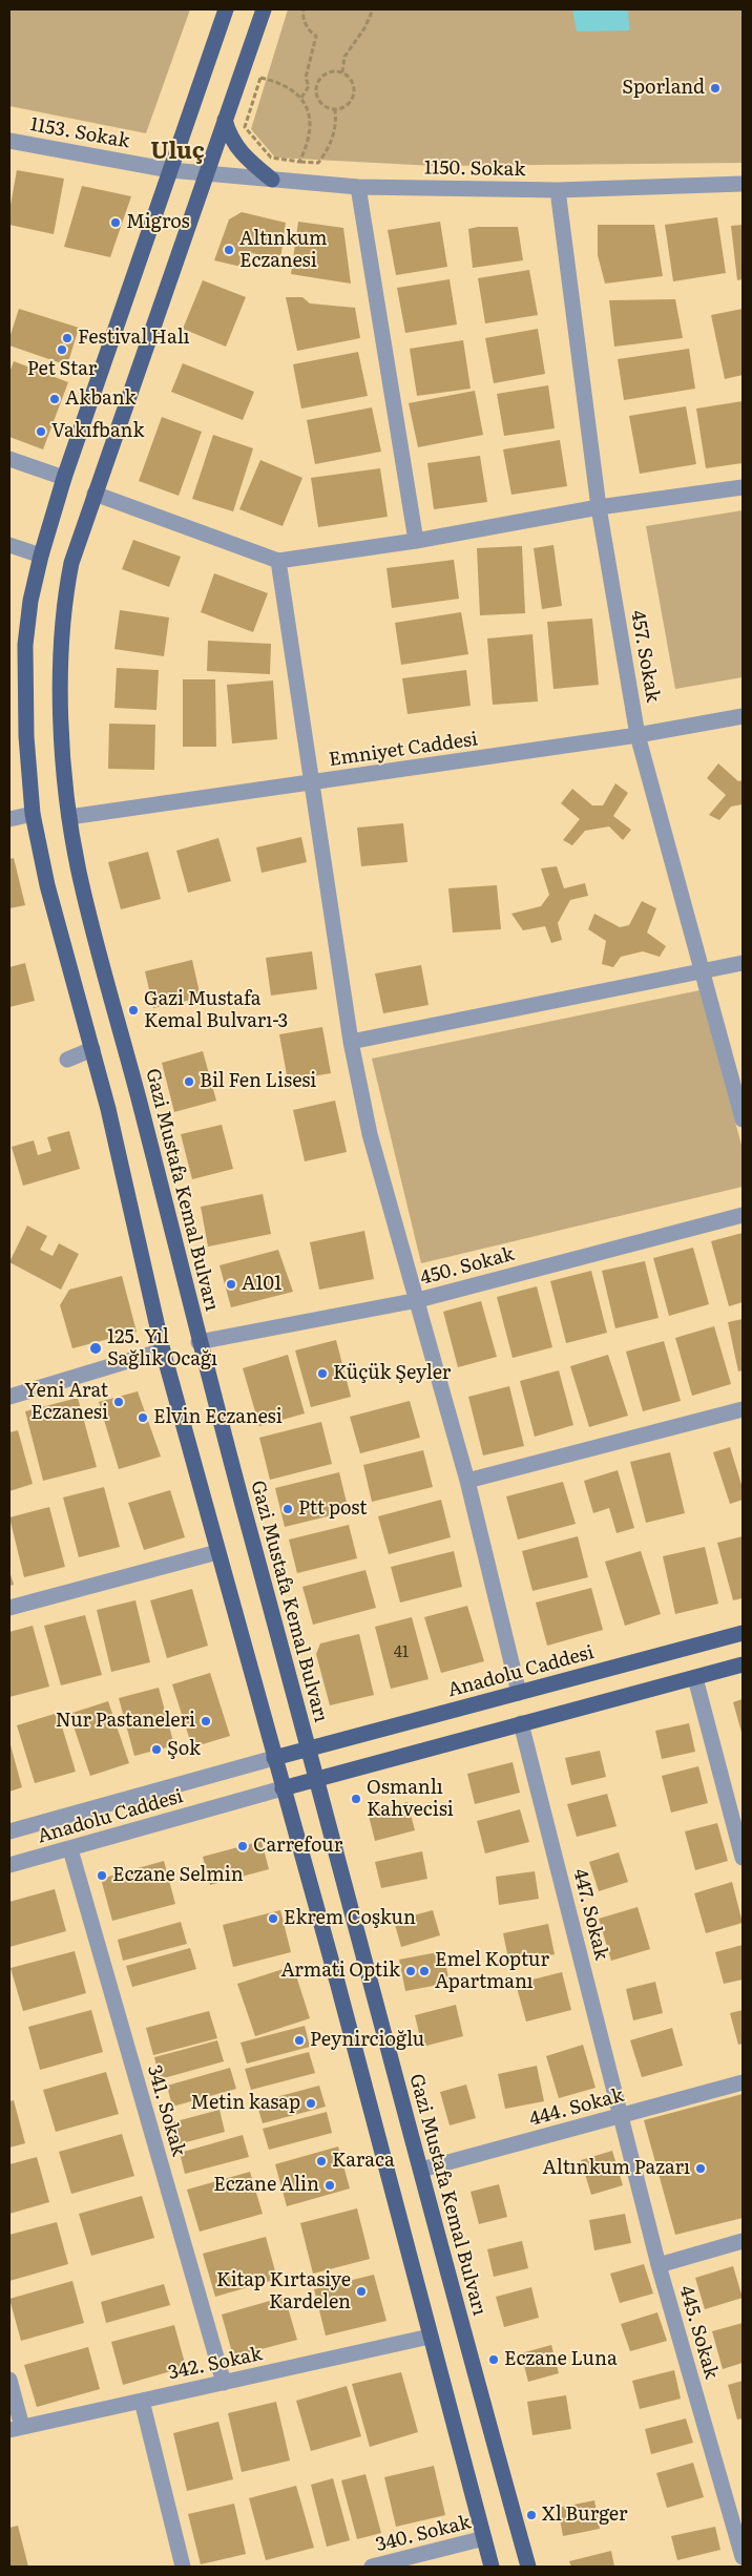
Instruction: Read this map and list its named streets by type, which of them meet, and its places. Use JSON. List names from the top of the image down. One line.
{"streets":{"main road":["Gazi Mustafa Kemal Bulvarı","Anadolu Caddesi"],"street":["1153. Sokak","1150. Sokak","457. Sokak","Emniyet Caddesi","450. Sokak","447. Sokak","444. Sokak","341. Sokak","445. Sokak","342. Sokak","340. Sokak"]},"crossings":[["1153. Sokak","1150. Sokak"],["1153. Sokak","Gazi Mustafa Kemal Bulvarı"],["1150. Sokak","457. Sokak"],["1150. Sokak","Gazi Mustafa Kemal Bulvarı"],["457. Sokak","Emniyet Caddesi"],["Emniyet Caddesi","Gazi Mustafa Kemal Bulvarı"],["Gazi Mustafa Kemal Bulvarı","450. Sokak"],["Gazi Mustafa Kemal Bulvarı","Anadolu Caddesi"],["Gazi Mustafa Kemal Bulvarı","444. Sokak"],["Anadolu Caddesi","341. Sokak"],["447. Sokak","444. Sokak"],["447. Sokak","445. Sokak"],["444. Sokak","445. Sokak"],["341. Sokak","342. Sokak"]],"districts":["Uluç"],"places":["Sporland","Migros","Altınkum Eczanesi","Festival Halı","Pet Star","Akbank","Vakıfbank","Gazi Mustafa Kemal Bulvarı-3","Bil Fen Lisesi","A101","125. Yıl Sağlık Ocağı","Küçük Şeyler","Yeni Arat Eczanesi","Elvin Eczanesi","Ptt post","Nur Pastaneleri","Şok","Osmanlı Kahvecisi","Carrefour","Eczane Selmin","Ekrem Coşkun","Armati Optik","Emel Koptur Apartmanı","Peynircioğlu","Metin kasap","Karaca","Altınkum Pazarı","Eczane Alin","Kitap Kırtasiye Kardelen","Eczane Luna","Xl Burger"],"house_numbers":["41"]}
